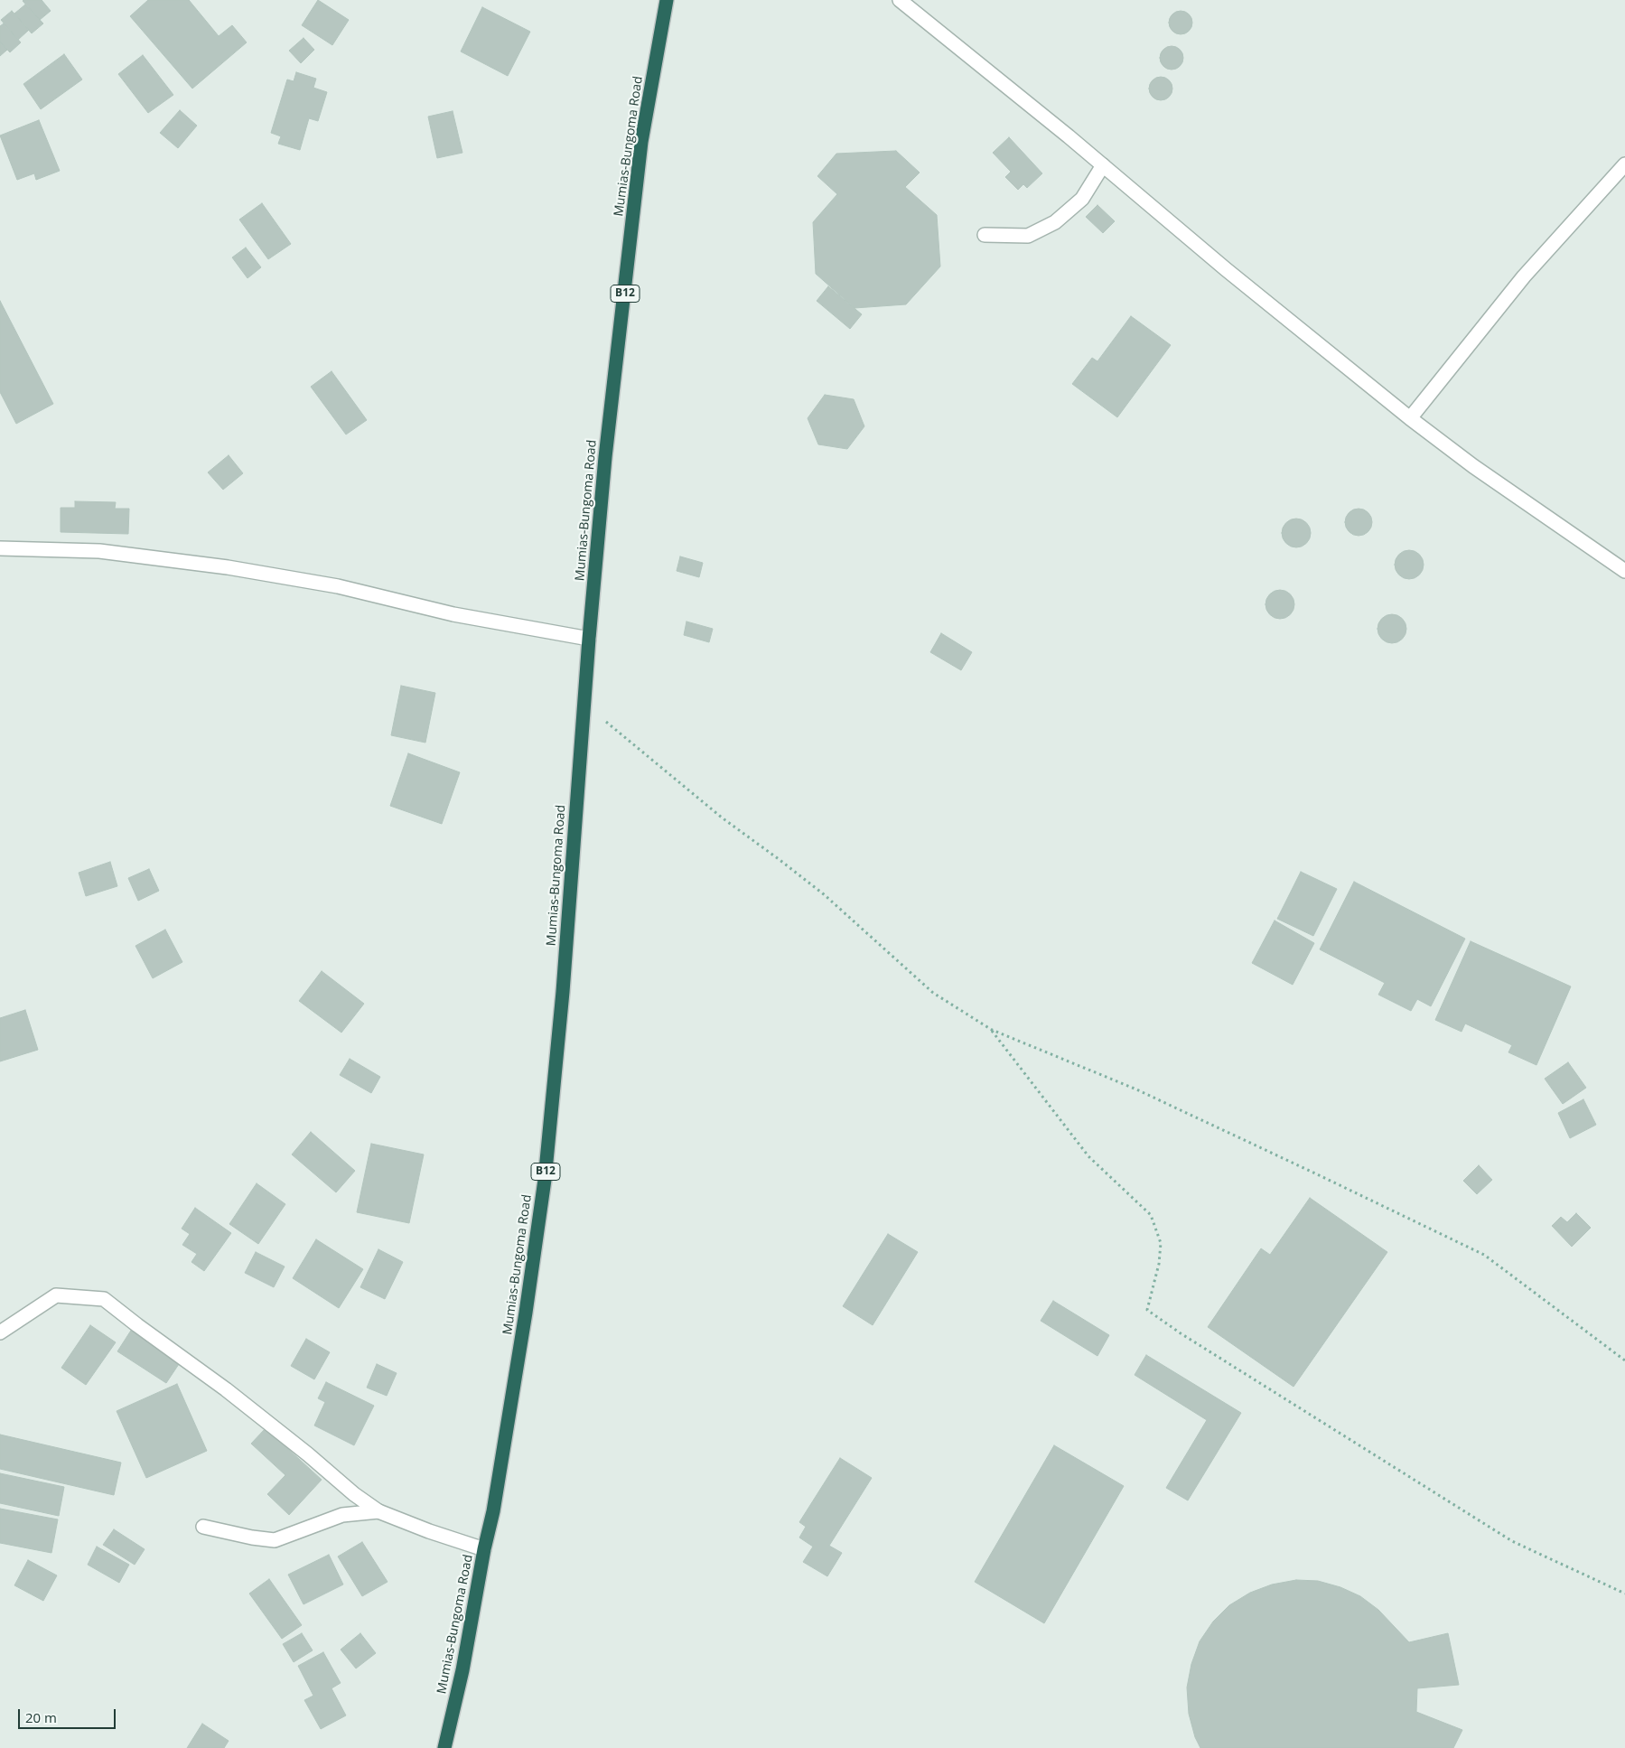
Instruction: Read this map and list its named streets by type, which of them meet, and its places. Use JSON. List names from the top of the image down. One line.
{"streets":{"highway":["Mumias-Bungoma Road","B12"]},"scale_bar":"20 m"}
